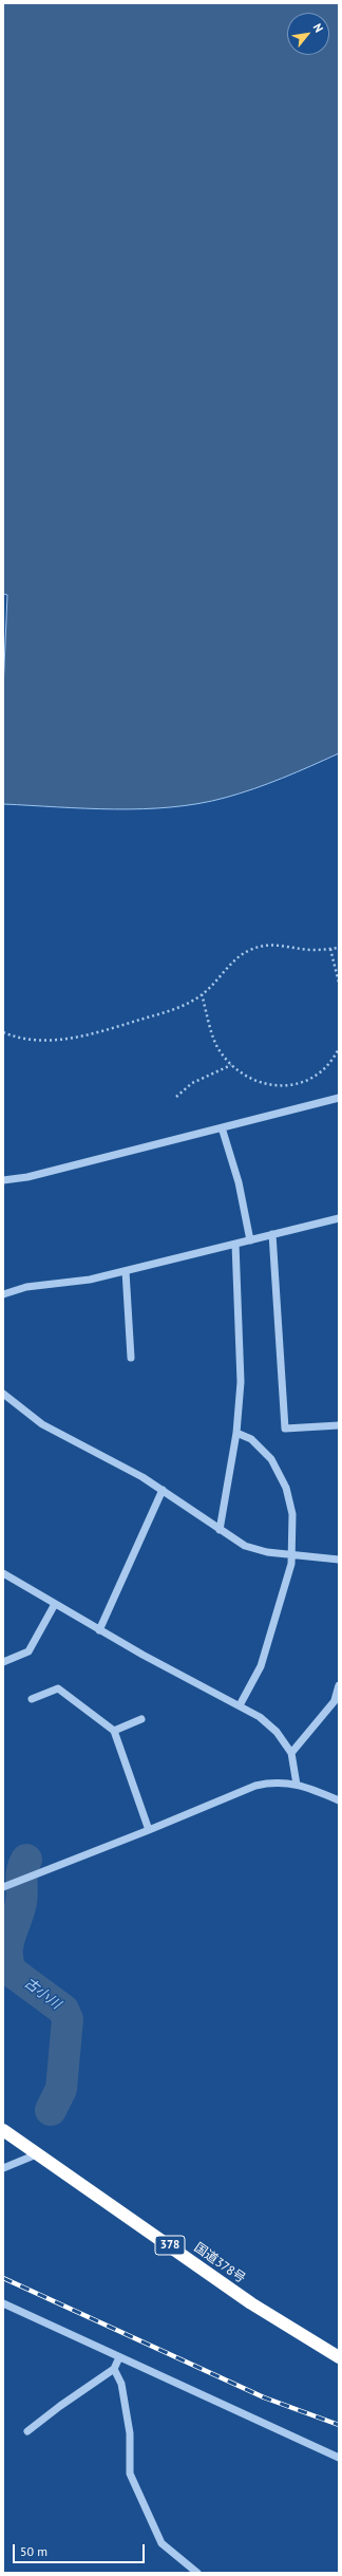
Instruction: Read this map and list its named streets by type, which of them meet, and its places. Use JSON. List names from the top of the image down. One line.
{"streets":{"highway":["378","国道378号"]},"water":["古小川"],"scale_bar":"50 m","north":"top right"}
